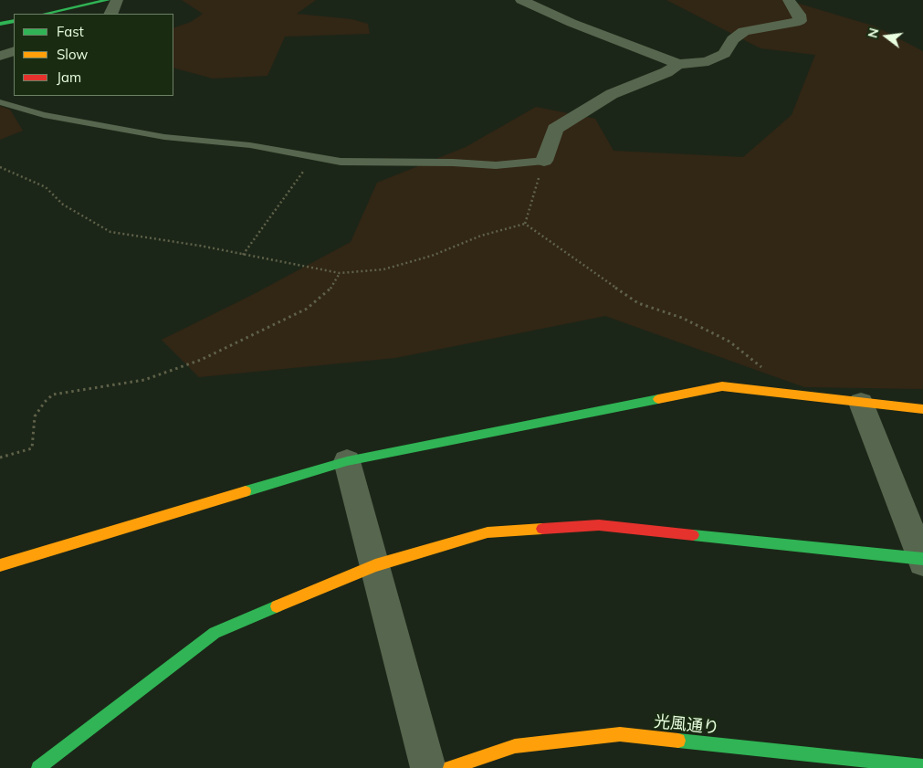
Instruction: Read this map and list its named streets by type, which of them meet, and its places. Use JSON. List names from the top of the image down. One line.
{"streets":{"street":["光風通り"]},"legend":["Fast","Slow","Jam"],"north":"left"}
